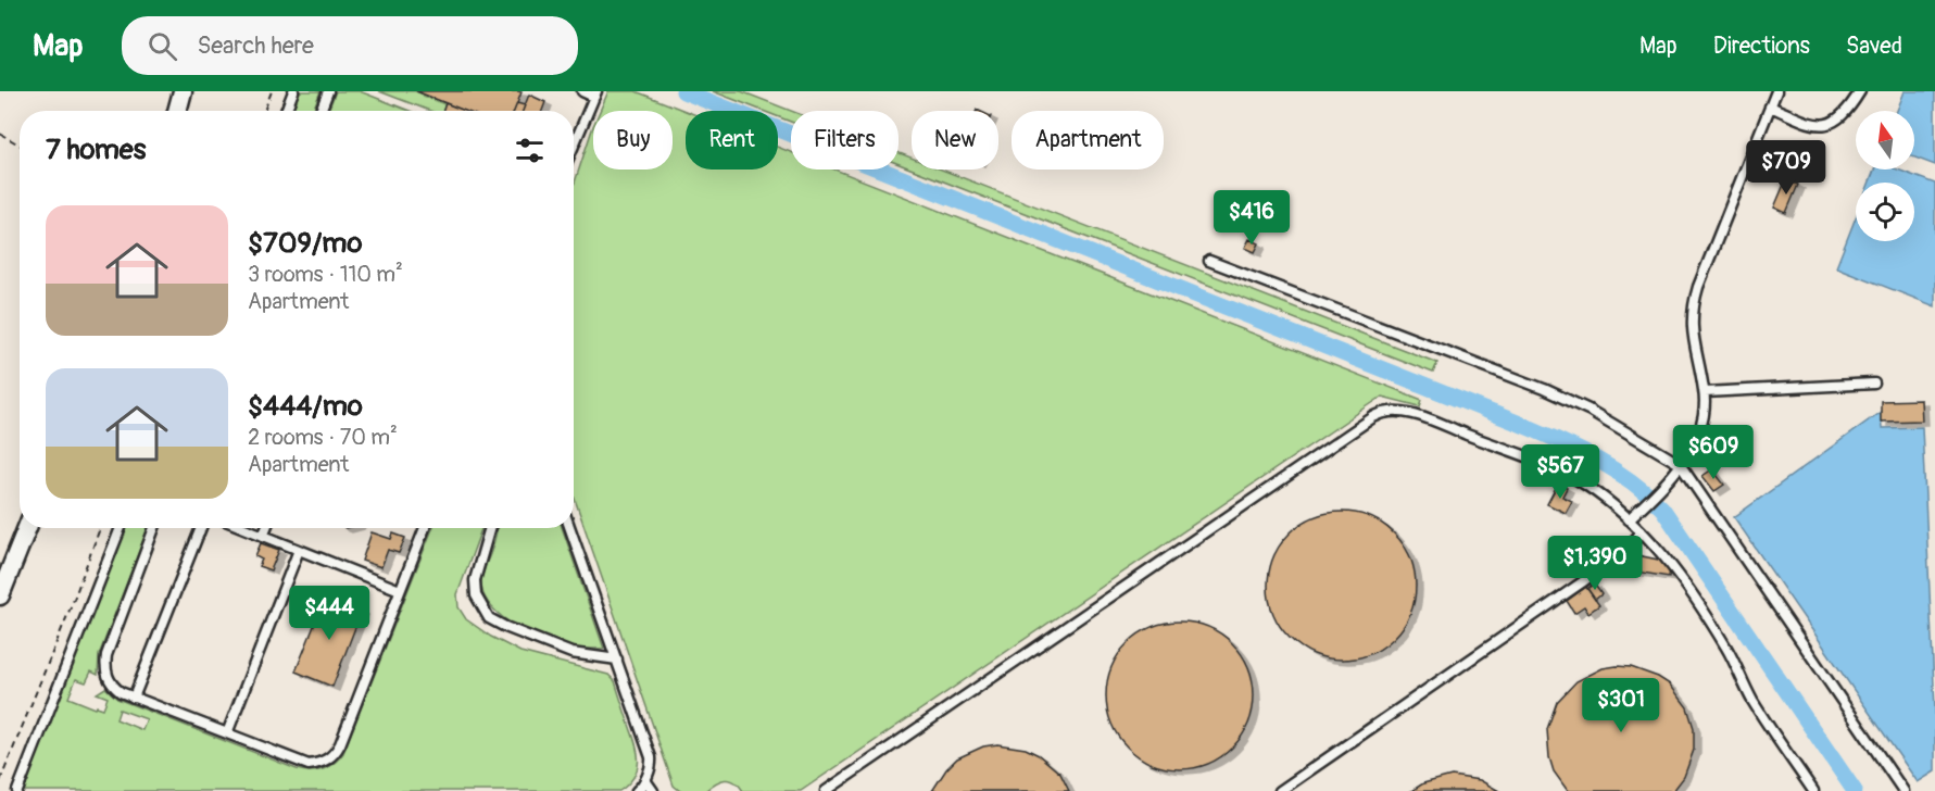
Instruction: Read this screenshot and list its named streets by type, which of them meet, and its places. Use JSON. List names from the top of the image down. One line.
{"north":"top","page":{"header":"Map","search":"Search here","nav":["Map","Directions","Saved"],"chip":["Buy","Rent","Filters","New","Apartment"],"heading":"7 homes","price":["$709","$416","$609","$567","$1,390","$444","$301"],"list":[{"name":"$709/mo","note":"3 rooms · 110 m² · Apartment"},{"name":"$444/mo","note":"2 rooms · 70 m² · Apartment"}]}}
